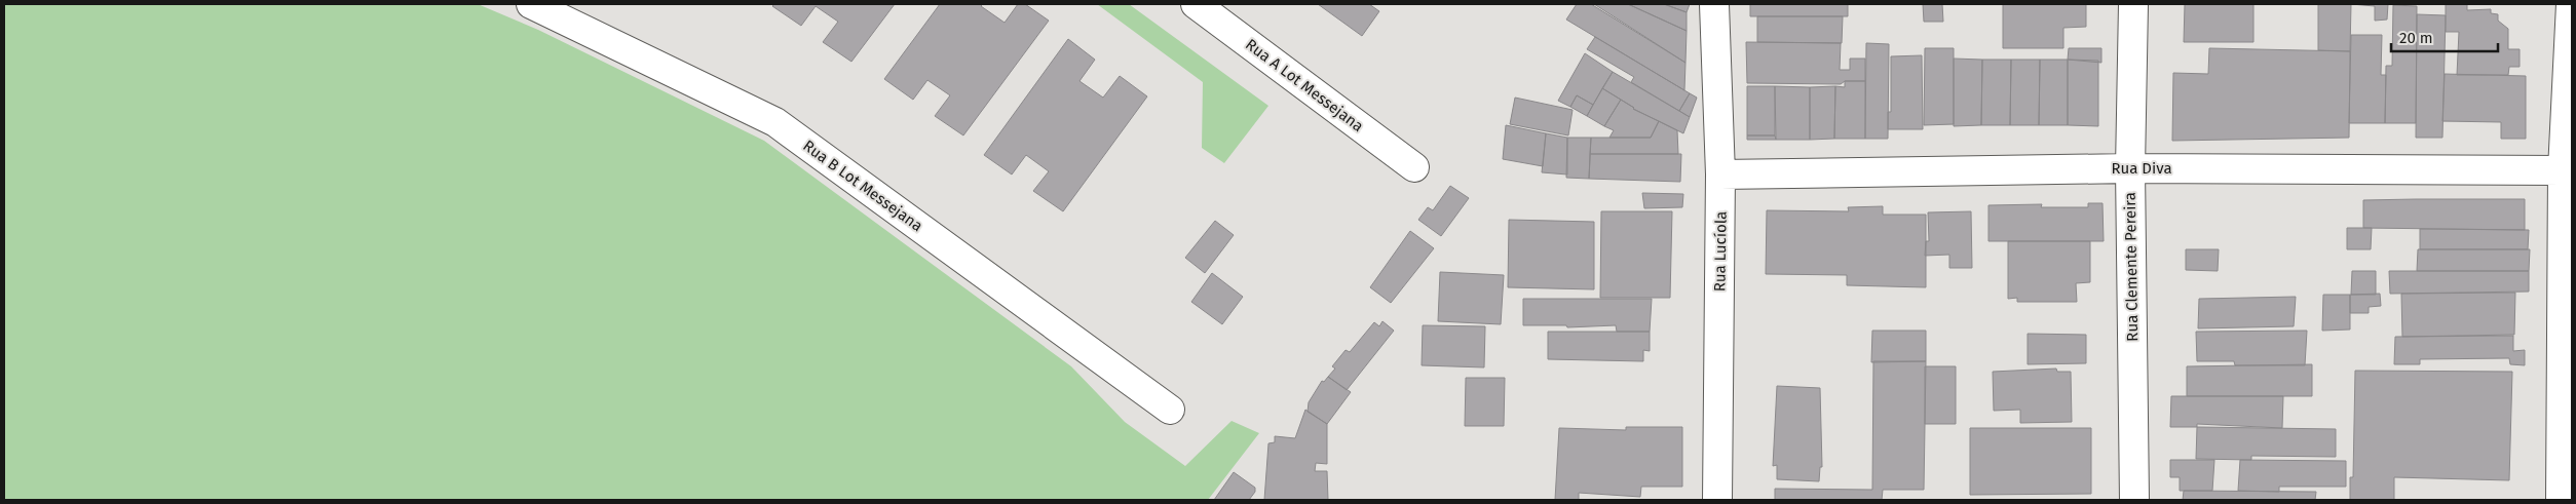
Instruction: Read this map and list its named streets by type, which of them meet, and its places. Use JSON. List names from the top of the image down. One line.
{"streets":{"street":["Rua A Lot Messejana","Rua Diva","Rua B Lot Messejana","Rua Lucíola","Rua Clemente Pereira"]},"crossings":[["Rua Diva","Rua Lucíola"],["Rua Diva","Rua Clemente Pereira"]],"scale_bar":"20 m"}
